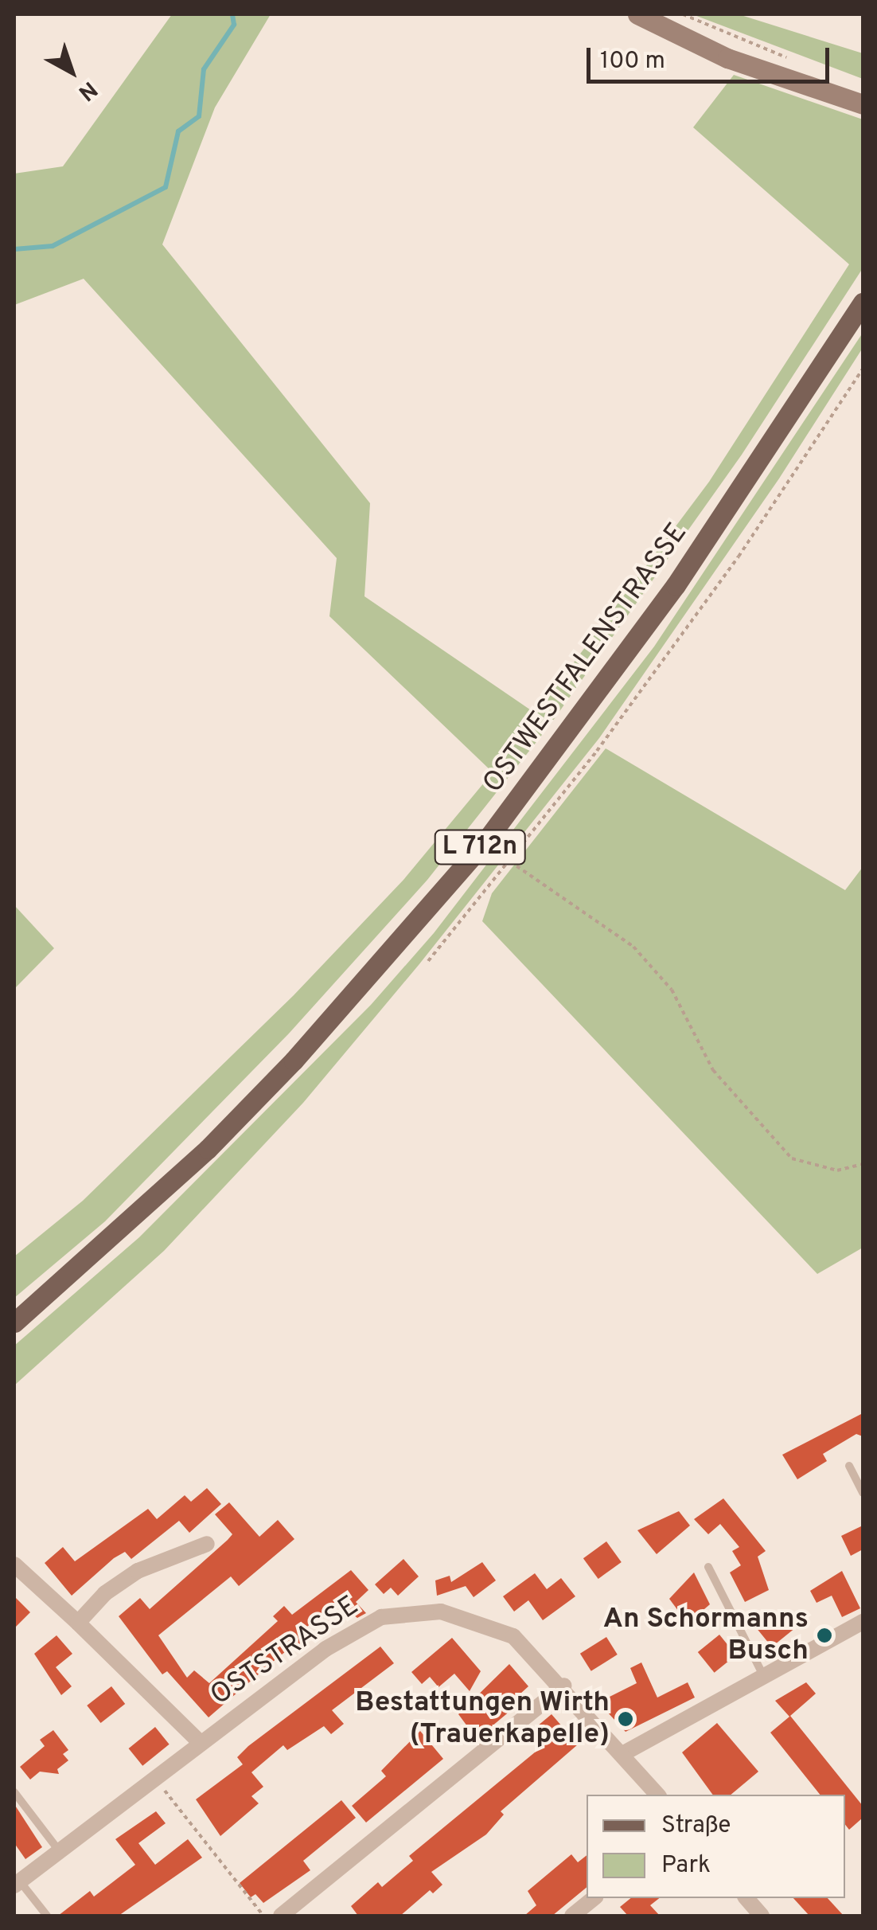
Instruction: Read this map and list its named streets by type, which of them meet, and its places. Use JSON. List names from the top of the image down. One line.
{"streets":{"main road":["OSTWESTFALENSTRASSE","L 712n"],"street":["OSTSTRASSE"]},"places":["An Schormanns Busch","Bestattungen Wirth (Trauerkapelle)"],"legend":["Straße","Park"],"scale_bar":"100 m","north":"bottom right"}
